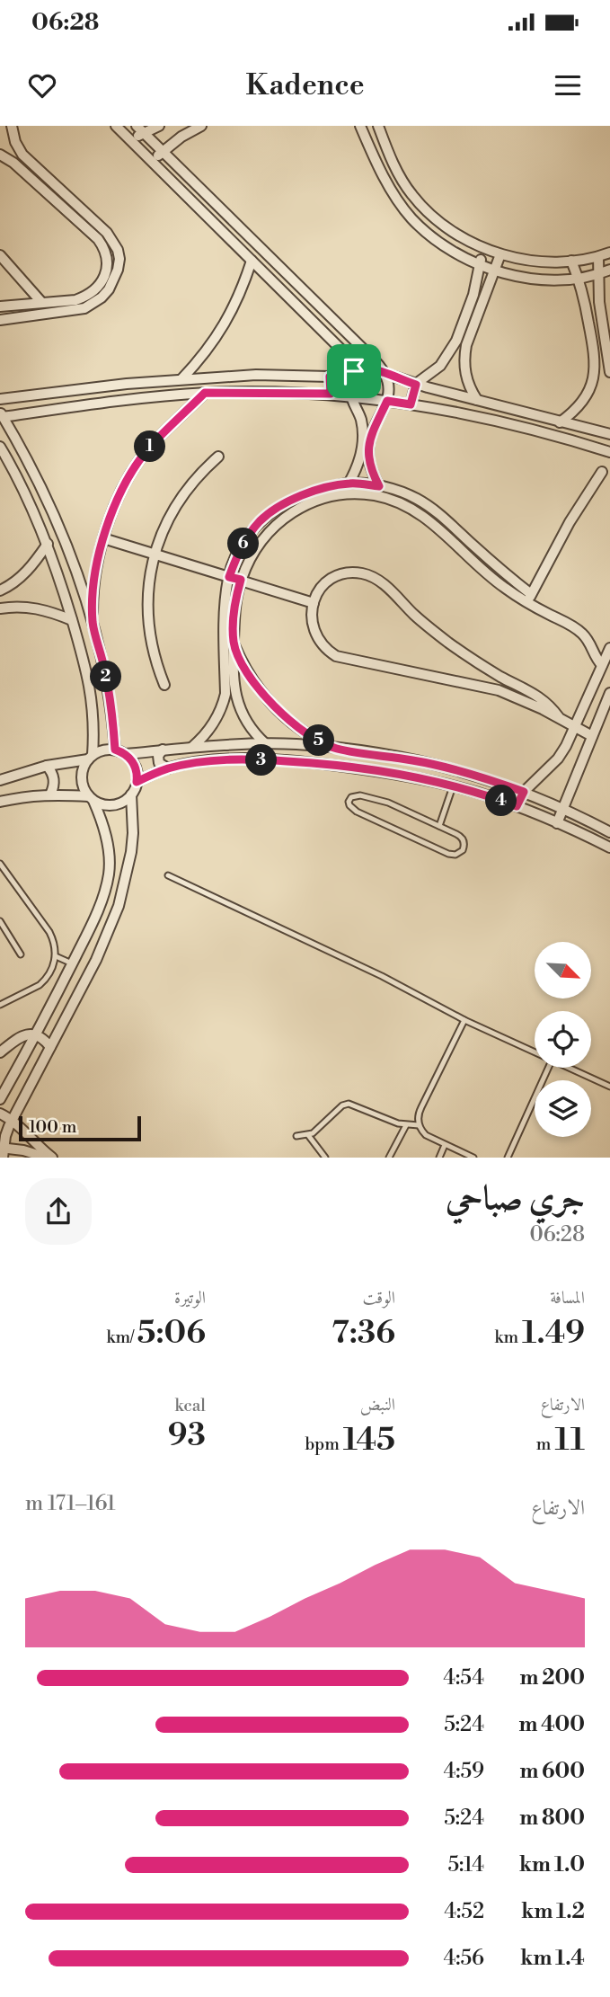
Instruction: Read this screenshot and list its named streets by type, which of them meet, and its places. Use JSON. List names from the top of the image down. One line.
{"scale_bar":"100 m","north":"bottom right","page":{"status":"06:28","header":"Kadence","pins":["1","6","2","5","3","4"],"scale":"100 m","heading":["جري صباحي","06:28"],"stats":[["المسافة","1.49 km"],["الوقت","7:36"],["الوتيرة","5:06 /km"],["الارتفاع","11 m"],["النبض","145 bpm"],["kcal","93"]],"chart":["الارتفاع","161–171 m"],"list":[{"name":"200 m","note":"4:54"},{"name":"400 m","note":"5:24"},{"name":"600 m","note":"4:59"},{"name":"800 m","note":"5:24"},{"name":"1.0 km","note":"5:14"},{"name":"1.2 km","note":"4:52"},{"name":"1.4 km","note":"4:56"}]}}
